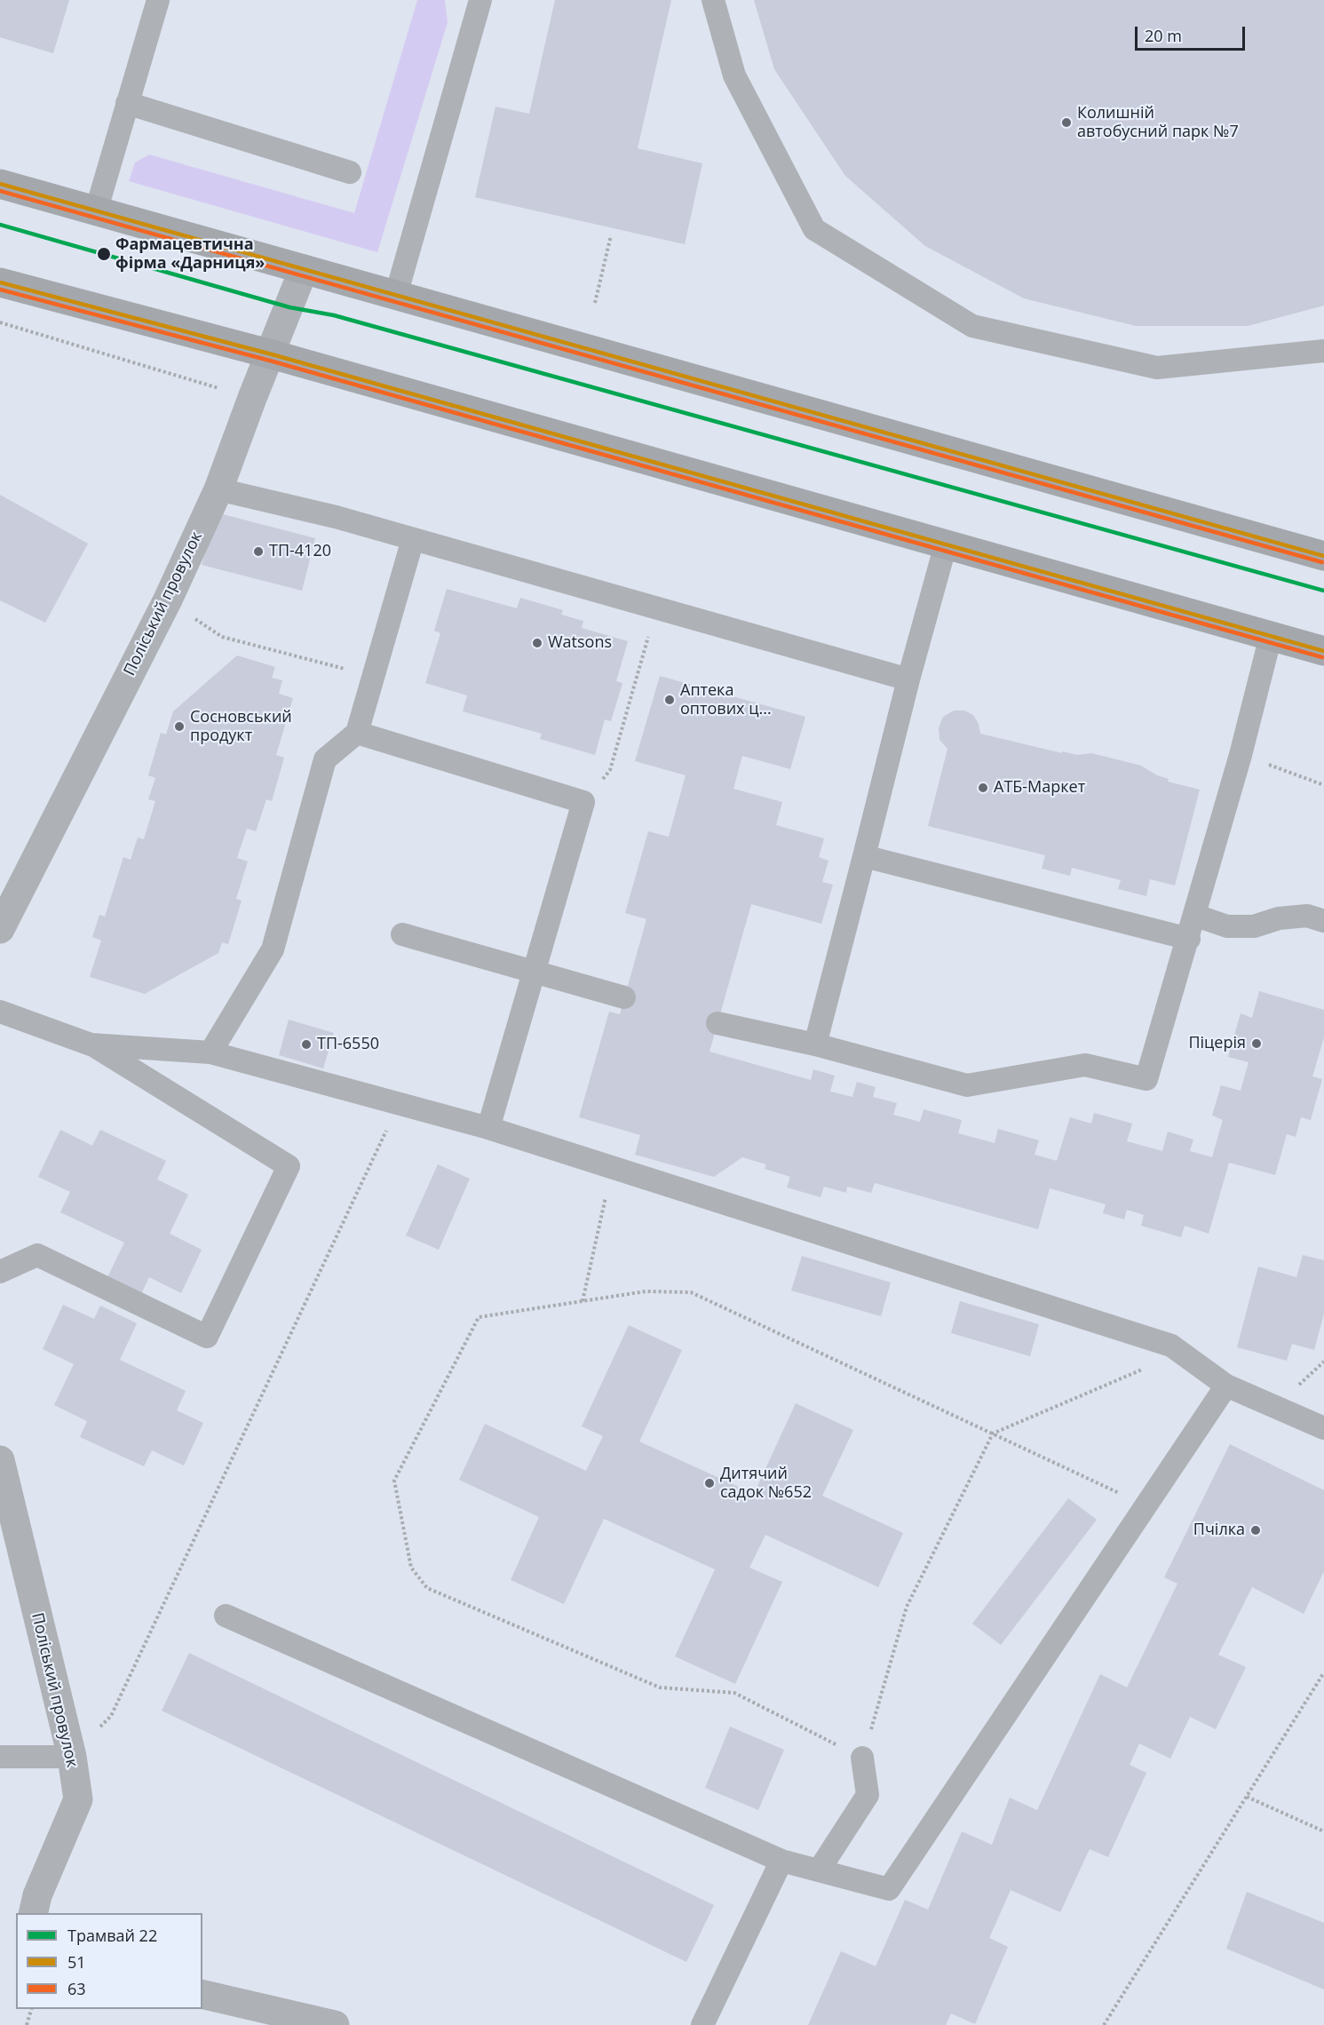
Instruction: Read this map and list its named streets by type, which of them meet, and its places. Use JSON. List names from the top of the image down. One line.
{"streets":{"street":["Поліський провулок"]},"places":["Колишній автобусний парк №7","Фармацевтична фірма «Дарниця»","ТП-4120","Watsons","Аптека оптових ц...","Сосновський продукт","АТБ-Маркет","Піцерія","ТП-6550","Дитячий садок №652","Пчілка"],"lines":["transit line 51","transit line 63","tram line 22"],"legend":["Трамвай 22","51","63"],"scale_bar":"20 m"}
